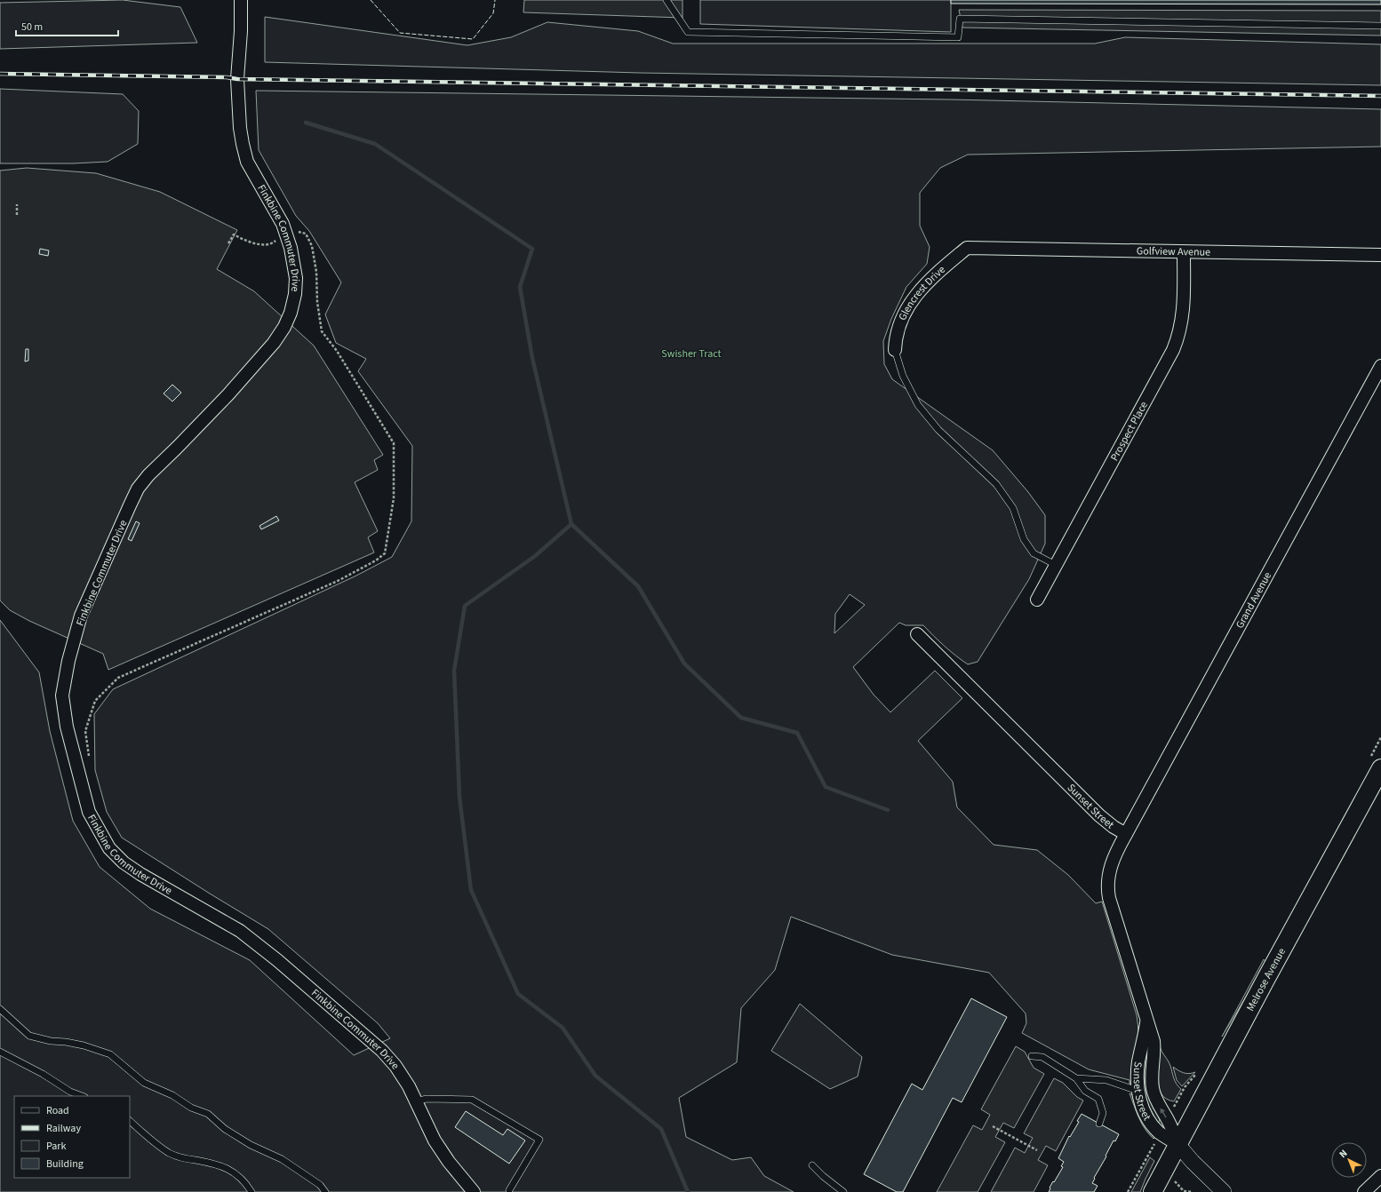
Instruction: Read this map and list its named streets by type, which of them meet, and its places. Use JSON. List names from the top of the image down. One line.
{"streets":{"main road":["Melrose Avenue"],"street":["Finkbine Commuter Drive","Golfview Avenue","Glencrest Drive","Prospect Place","Grand Avenue","Sunset Street"]},"crossings":[["Golfview Avenue","Glencrest Drive"],["Golfview Avenue","Prospect Place"],["Grand Avenue","Sunset Street"],["Sunset Street","Melrose Avenue"]],"parks":["Swisher Tract"],"legend":["Road","Railway","Park","Building"],"scale_bar":"50 m","north":"top left"}
